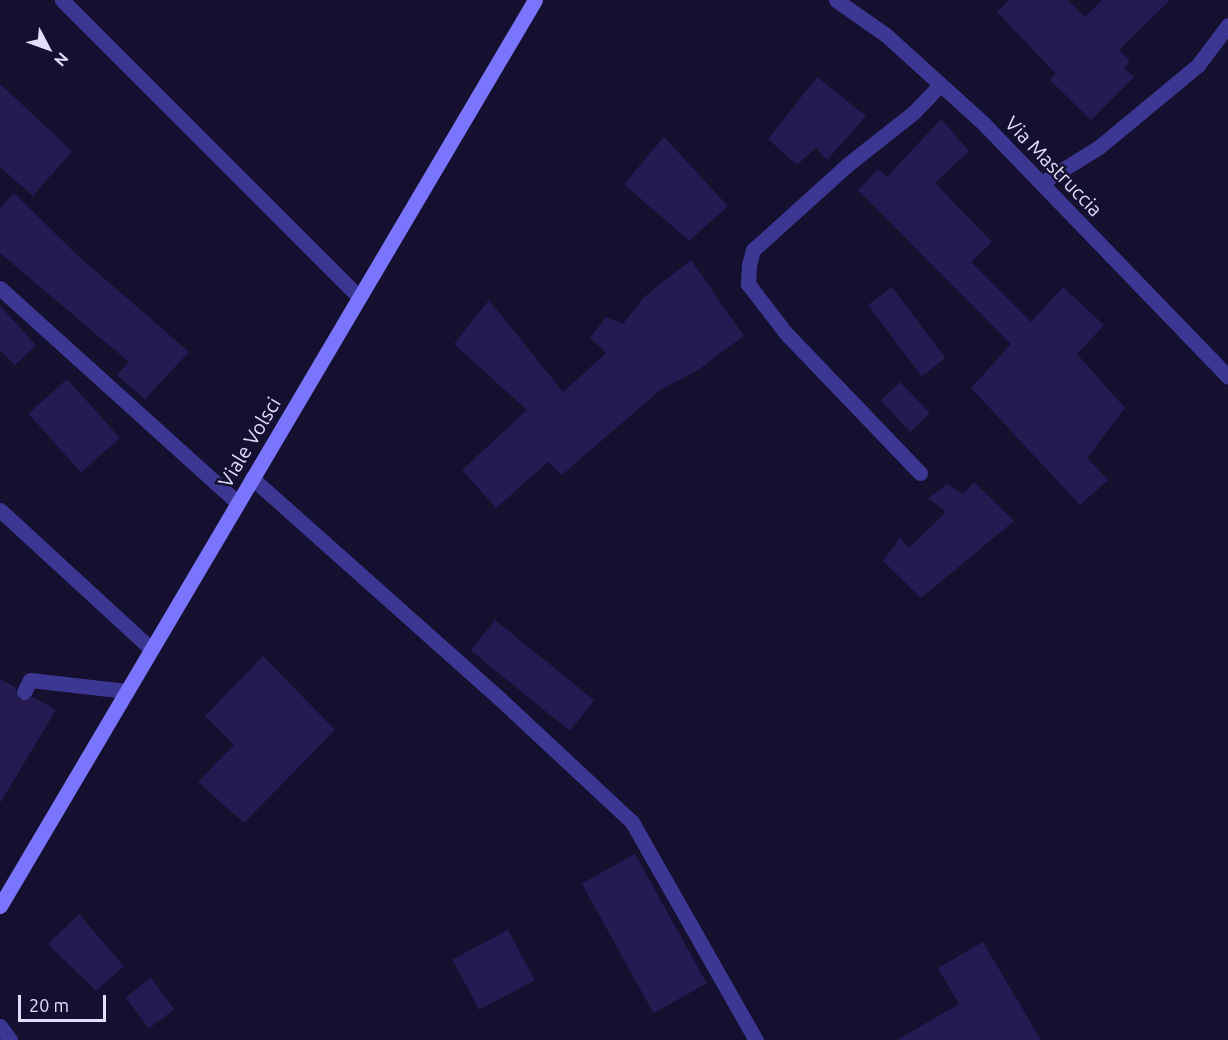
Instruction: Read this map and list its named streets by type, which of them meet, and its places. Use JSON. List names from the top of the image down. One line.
{"streets":{"main road":["Viale Volsci"],"street":["Via Mastruccia"]},"scale_bar":"20 m","north":"bottom right"}
